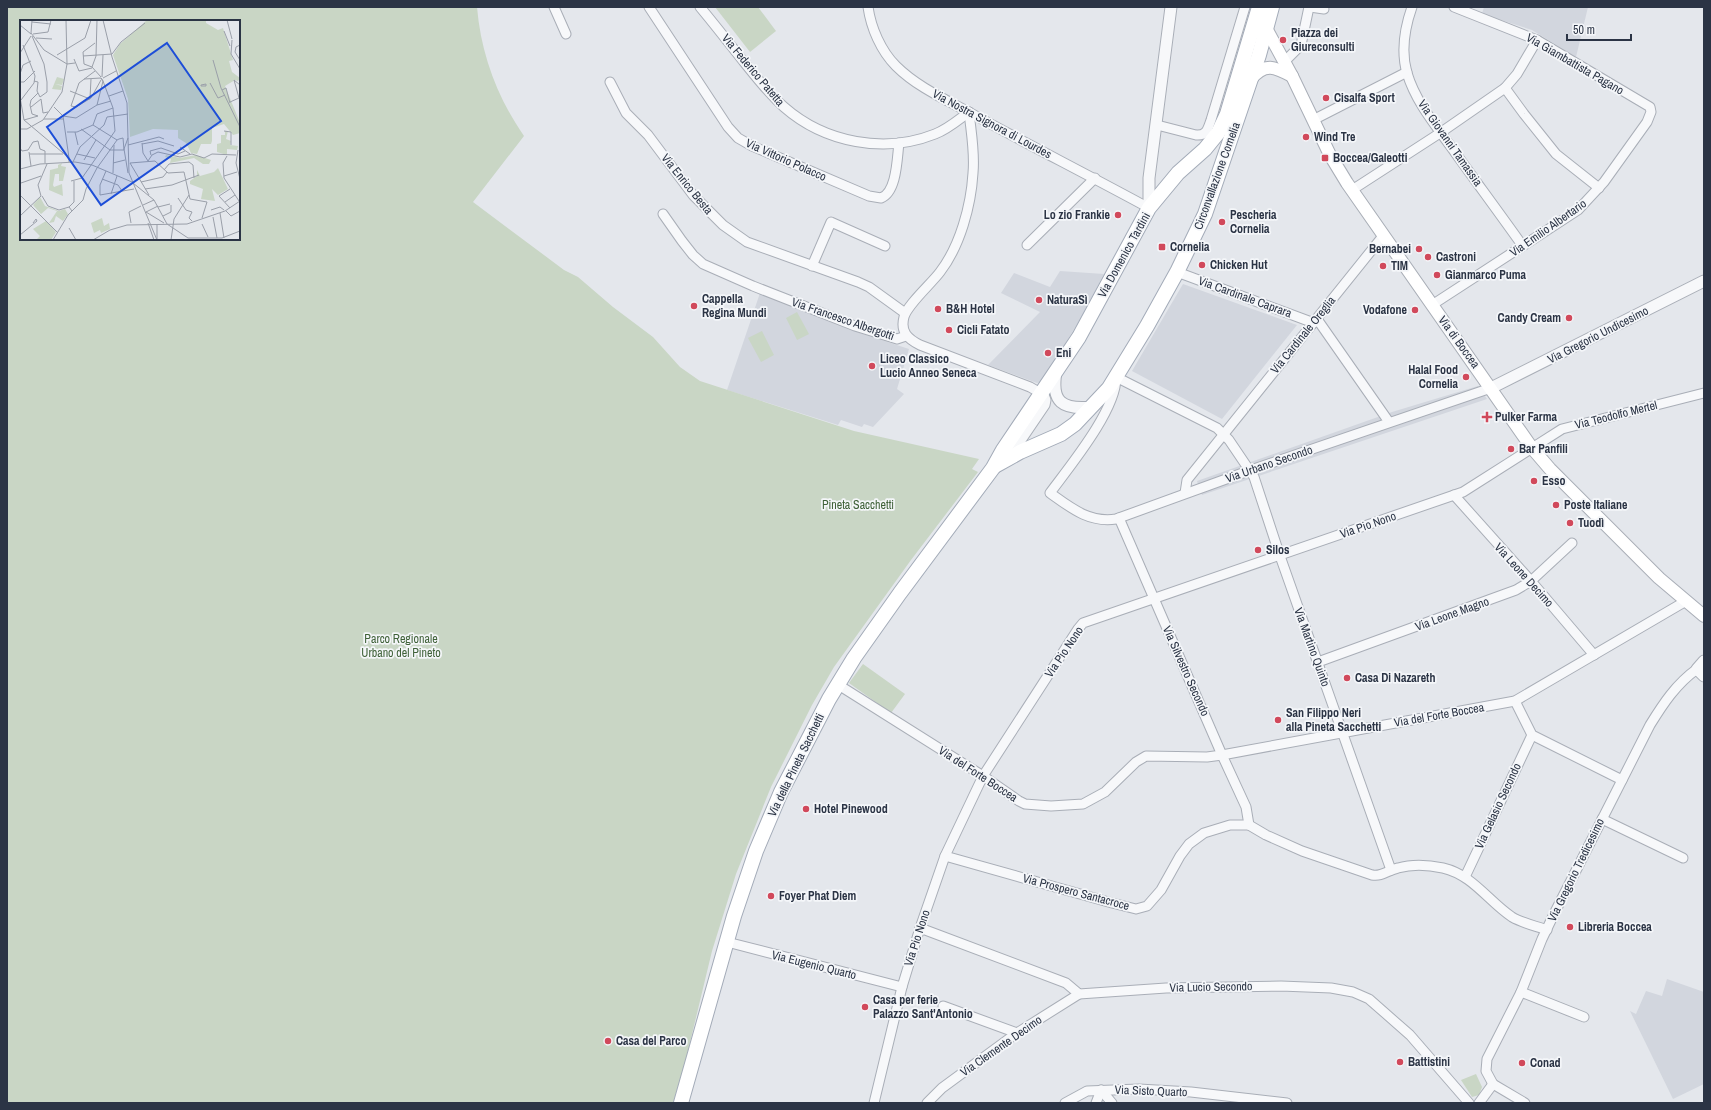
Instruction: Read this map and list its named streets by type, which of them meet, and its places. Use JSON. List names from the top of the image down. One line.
{"streets":{"main road":["Circonvallazione Cornelia","Via Domenico Tardini","Via di Boccea","Via della Pineta Sacchetti"],"street":["Via Giambattista Pagano","Via Federico Patetta","Via Nostra Signora di Lourdes","Via Giovanni Tamassia","Via Vittorio Polacco","Via Enrico Besta","Via Emilio Albertario","Via Cardinale Caprara","Via Francesco Albergotti","Via Cardinale Oreglia","Via Gregorio Undicesimo","Via Teodolfo Mertel","Via Urbano Secondo","Via Pio Nono","Via Leone Decimo","Via Leone Magno","Via Martino Quinto","Via Silvestro Secondo","Via del Forte Boccea","Via Gelasio Secondo","Via Gregorio Tredicesimo","Via Prospero Santacroce","Via Eugenio Quarto","Via Lucio Secondo","Via Clemente Decimo","Via Sisto Quarto"]},"crossings":[["Via Giambattista Pagano","Via Emilio Albertario"],["Via Federico Patetta","Via Nostra Signora di Lourdes"],["Via Federico Patetta","Via Vittorio Polacco"],["Via Nostra Signora di Lourdes","Circonvallazione Cornelia"],["Via Nostra Signora di Lourdes","Via Domenico Tardini"],["Via Giovanni Tamassia","Via Emilio Albertario"],["Circonvallazione Cornelia","Via Domenico Tardini"],["Circonvallazione Cornelia","Via Cardinale Caprara"],["Circonvallazione Cornelia","Via di Boccea"],["Circonvallazione Cornelia","Via Urbano Secondo"],["Circonvallazione Cornelia","Via Martino Quinto"],["Circonvallazione Cornelia","Via della Pineta Sacchetti"],["Via Emilio Albertario","Via di Boccea"],["Via Domenico Tardini","Via Francesco Albergotti"],["Via Domenico Tardini","Via della Pineta Sacchetti"],["Via Cardinale Caprara","Via Cardinale Oreglia"],["Via Cardinale Oreglia","Via di Boccea"],["Via Cardinale Oreglia","Via Urbano Secondo"],["Via Cardinale Oreglia","Via Martino Quinto"],["Via Gregorio Undicesimo","Via di Boccea"],["Via Gregorio Undicesimo","Via Urbano Secondo"],["Via di Boccea","Via Teodolfo Mertel"],["Via di Boccea","Via Urbano Secondo"],["Via di Boccea","Via Pio Nono"],["Via di Boccea","Via del Forte Boccea"],["Via Teodolfo Mertel","Via Pio Nono"],["Via Urbano Secondo","Via Martino Quinto"],["Via Urbano Secondo","Via Silvestro Secondo"],["Via Pio Nono","Via Leone Decimo"],["Via Pio Nono","Via Martino Quinto"],["Via Pio Nono","Via Silvestro Secondo"],["Via Pio Nono","Via del Forte Boccea"],["Via Pio Nono","Via Prospero Santacroce"],["Via Pio Nono","Via Eugenio Quarto"],["Via Leone Decimo","Via Leone Magno"],["Via Leone Decimo","Via del Forte Boccea"],["Via Leone Magno","Via Martino Quinto"],["Via Martino Quinto","Via del Forte Boccea"],["Via Silvestro Secondo","Via del Forte Boccea"],["Via Silvestro Secondo","Via Prospero Santacroce"],["Via del Forte Boccea","Via della Pineta Sacchetti"],["Via della Pineta Sacchetti","Via Eugenio Quarto"],["Via Lucio Secondo","Via Clemente Decimo"]],"parks":["Pineta Sacchetti","Parco Regionale Urbano del Pineto"],"places":{"other":["Piazza dei Giureconsulti","Cisalfa Sport","Wind Tre","Lo zio Frankie","Pescheria Cornelia","Bernabei","Castroni","Chicken Hut","TIM","Gianmarco Puma","NaturaSì","Cappella Regina Mundi","B&H Hotel","Vodafone","Candy Cream","Cicli Fatato","Eni","Liceo Classico Lucio Anneo Seneca","Halal Food Cornelia","Bar Panfili","Esso","Poste Italiane","Tuodì","Silos","Casa Di Nazareth","San Filippo Neri alla Pineta Sacchetti","Hotel Pinewood","Foyer Phat Diem","Libreria Boccea","Casa per ferie Palazzo Sant'Antonio","Casa del Parco","Battistini","Conad"],"transit":["Boccea/Galeotti","Cornelia"],"health":["Pulker Farma"]},"scale_bar":"50 m"}
